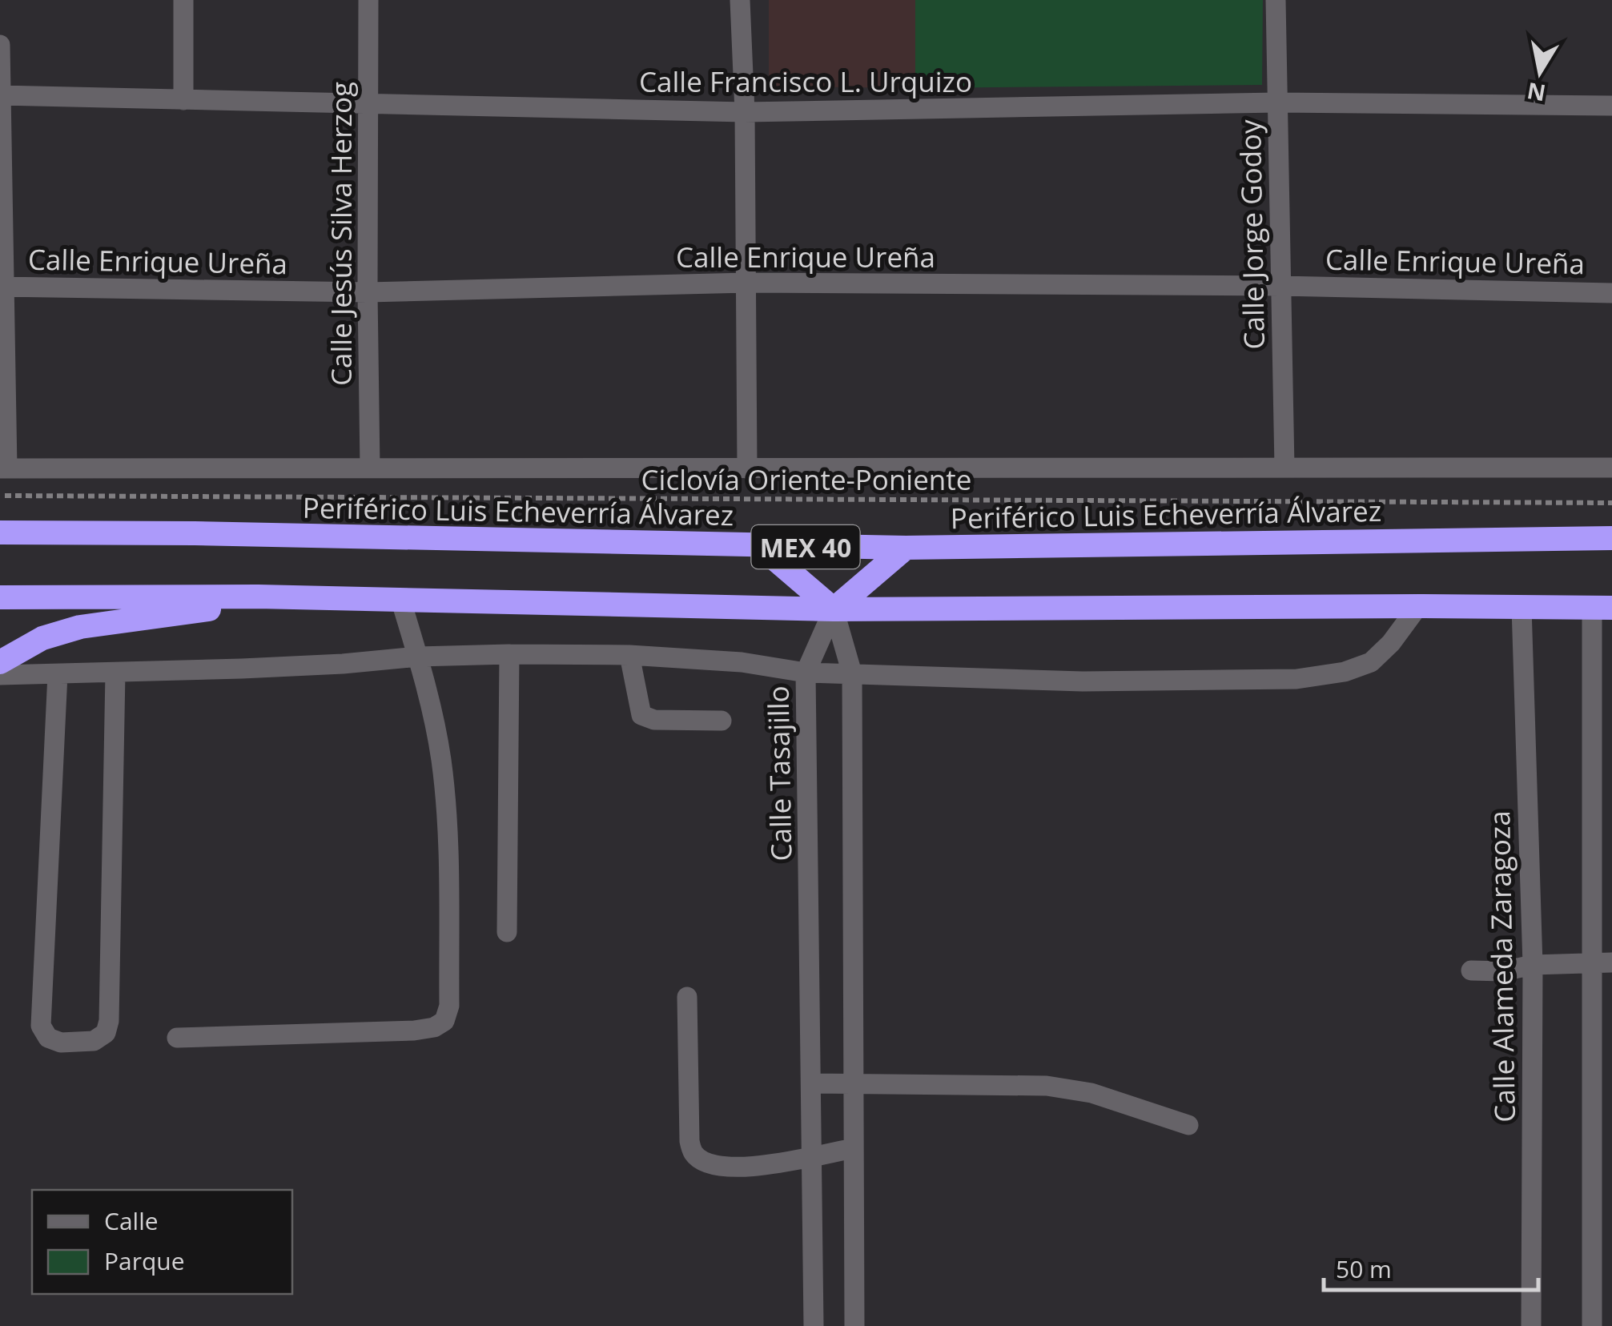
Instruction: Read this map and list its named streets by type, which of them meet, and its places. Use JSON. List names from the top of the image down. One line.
{"streets":{"highway":["Periférico Luis Echeverría Álvarez","MEX 40"],"street":["Calle Francisco L. Urquizo","Calle Jesús Silva Herzog","Calle Jorge Godoy","Calle Enrique Ureña","Calle Tasajillo","Calle Alameda Zaragoza"],"path":["Ciclovía Oriente-Poniente"]},"crossings":[["Calle Francisco L. Urquizo","Calle Jesús Silva Herzog"],["Calle Francisco L. Urquizo","Calle Jorge Godoy"],["Calle Jesús Silva Herzog","Calle Enrique Ureña"],["Calle Jorge Godoy","Calle Enrique Ureña"],["MEX 40","Calle Tasajillo"],["MEX 40","Calle Alameda Zaragoza"]],"legend":["Calle","Parque"],"scale_bar":"50 m","north":"bottom"}
